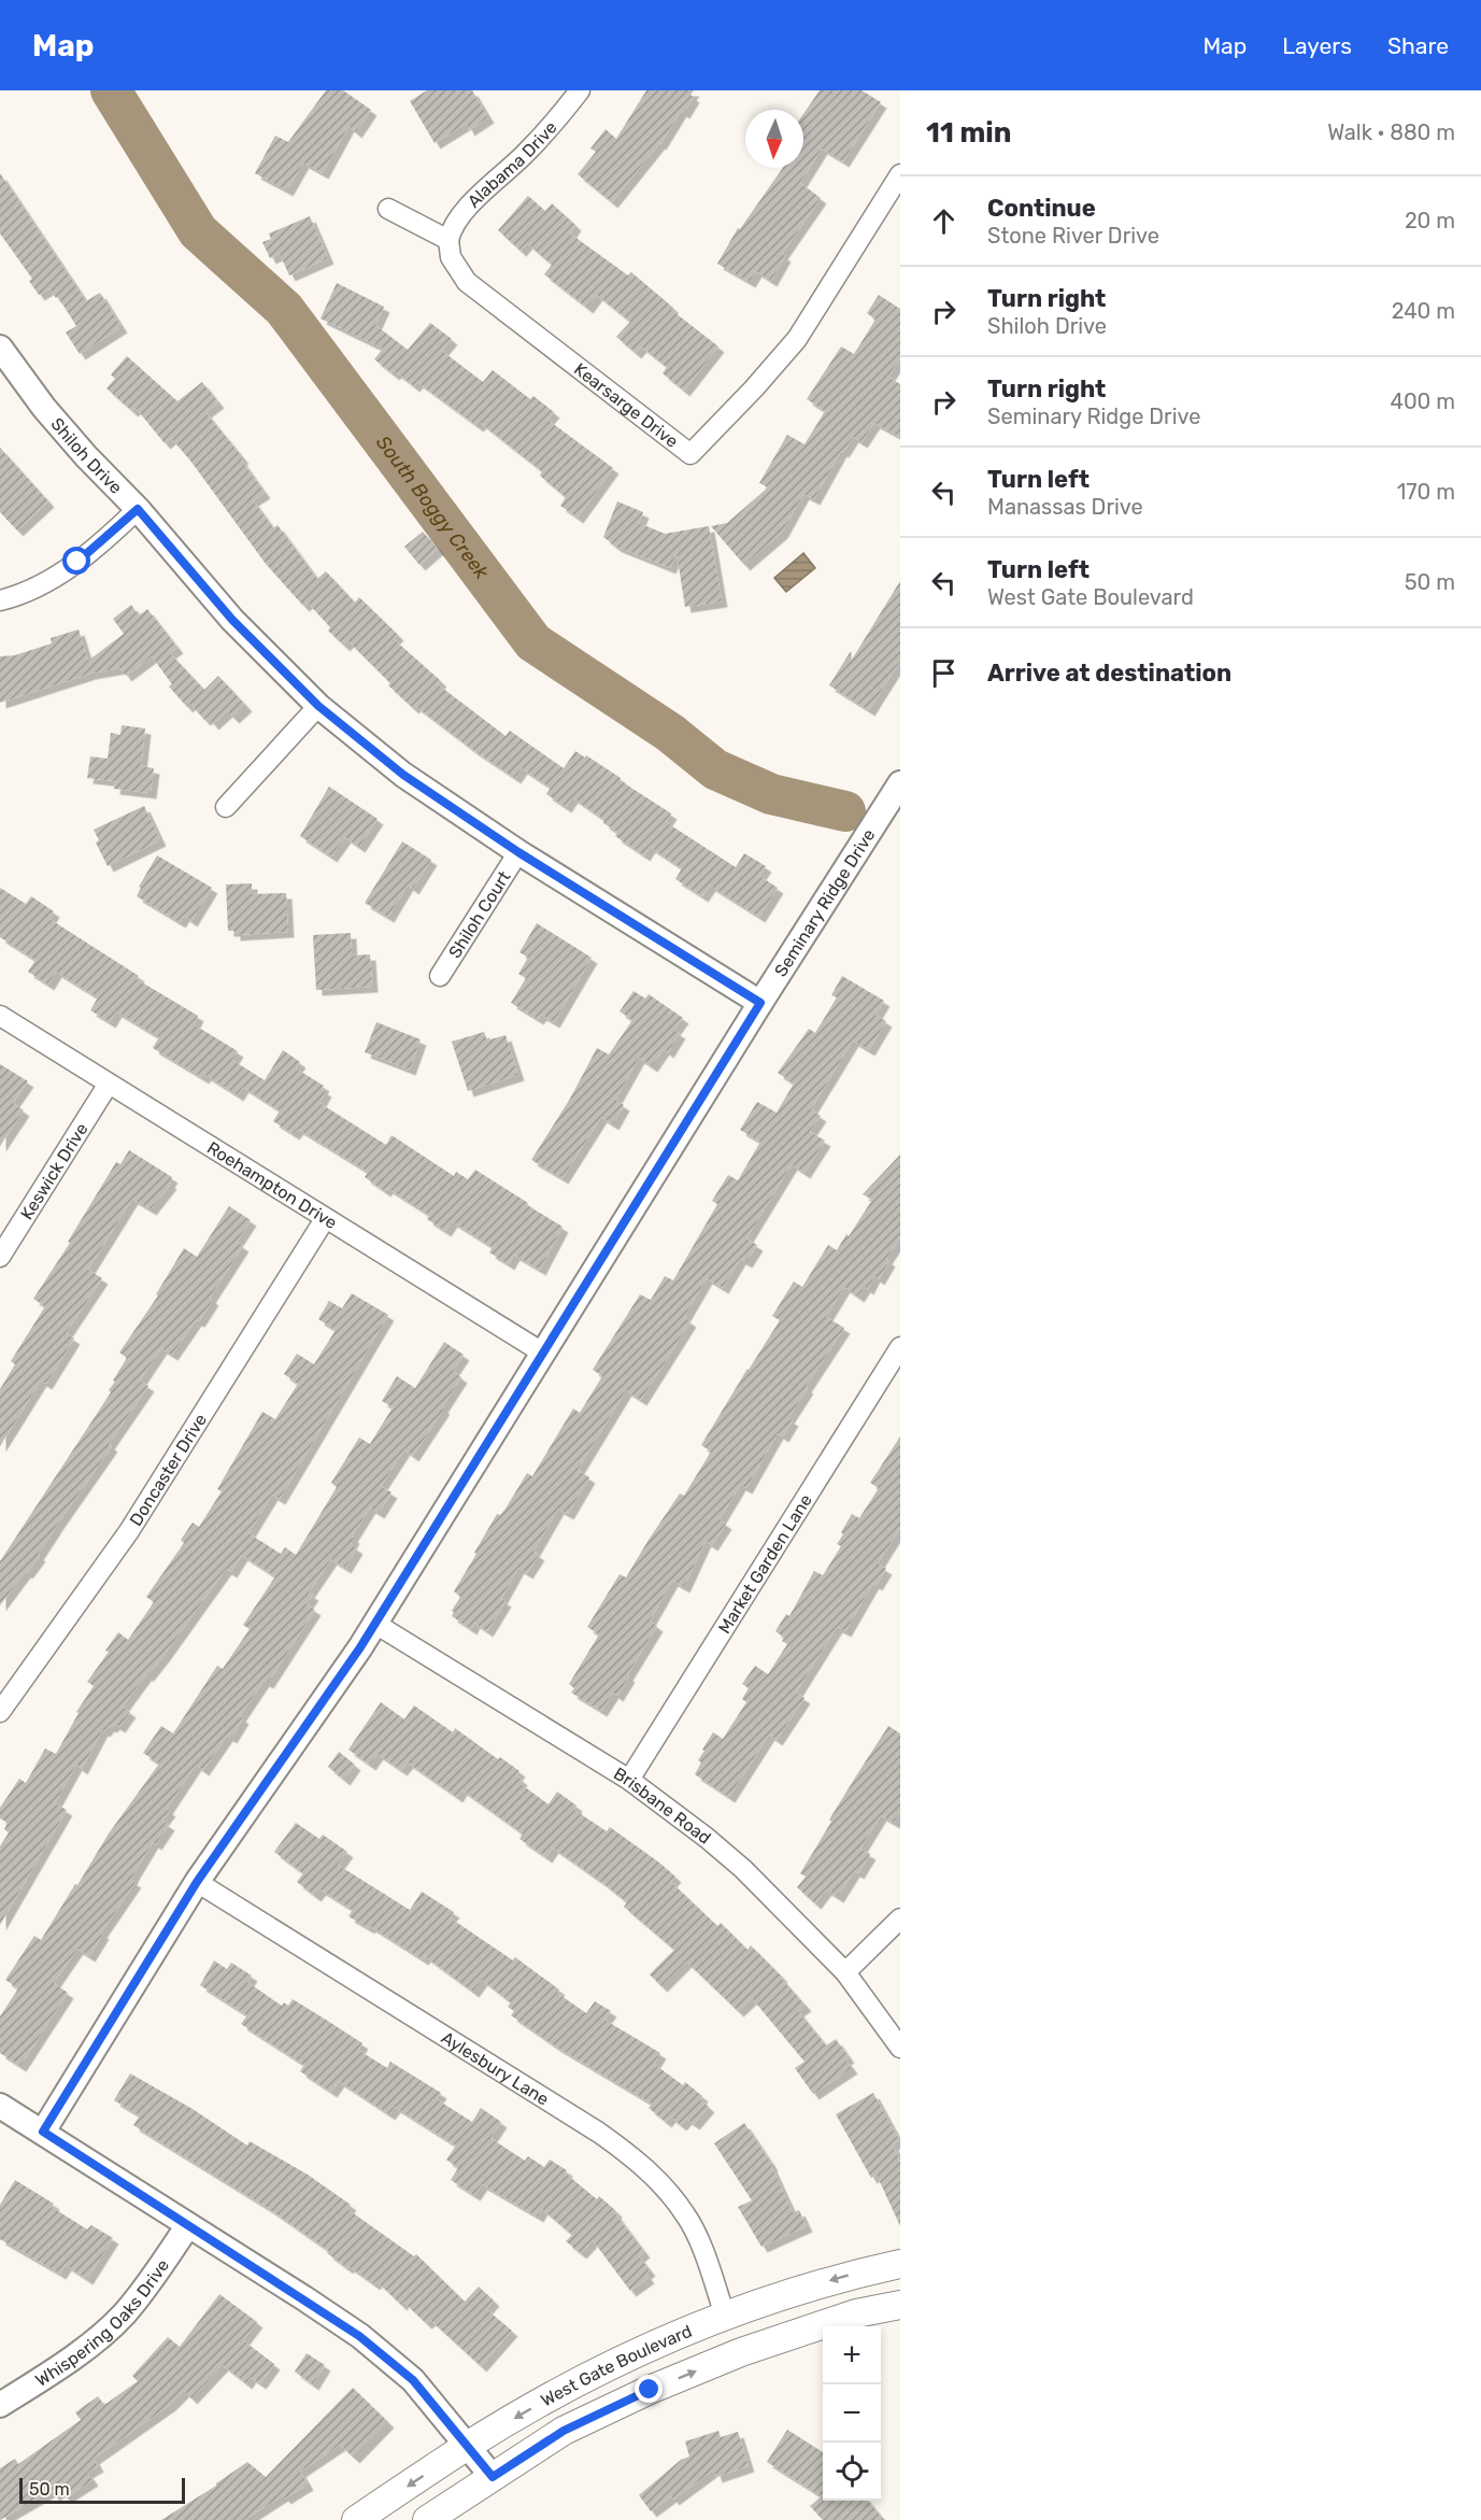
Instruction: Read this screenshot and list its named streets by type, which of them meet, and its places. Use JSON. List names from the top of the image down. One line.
{"streets":{"main road":["West Gate Boulevard"],"street":["Alabama Drive","Kearsarge Drive","Shiloh Drive","Seminary Ridge Drive","Shiloh Court","Keswick Drive","Roehampton Drive","Doncaster Drive","Market Garden Lane","Brisbane Road","Aylesbury Lane","Whispering Oaks Drive"]},"crossings":[["Alabama Drive","Kearsarge Drive"],["Shiloh Drive","Seminary Ridge Drive"],["Shiloh Drive","Shiloh Court"],["Seminary Ridge Drive","Roehampton Drive"],["Seminary Ridge Drive","Brisbane Road"],["Seminary Ridge Drive","Aylesbury Lane"],["Keswick Drive","Roehampton Drive"],["Roehampton Drive","Doncaster Drive"],["Market Garden Lane","Brisbane Road"],["Aylesbury Lane","West Gate Boulevard"]],"water":["South Boggy Creek"],"scale_bar":"50 m","north":"bottom","page":{"header":"Map","nav":["Map","Layers","Share"],"heading":["11 min","Walk · 880 m"],"list":[["Continue","Stone River Drive","20 m"],["Turn right","Shiloh Drive","240 m"],["Turn right","Seminary Ridge Drive","400 m"],["Turn left","Manassas Drive","170 m"],["Turn left","West Gate Boulevard","50 m"],"Arrive at destination"],"map_buttons":["+","−"],"scale":"50 m"}}
